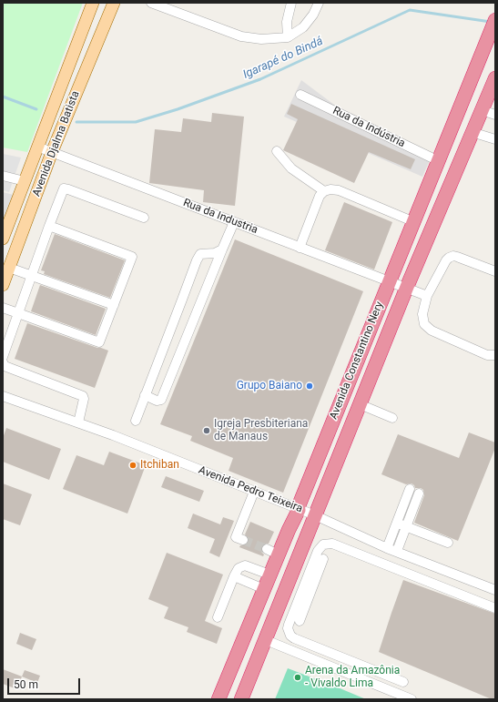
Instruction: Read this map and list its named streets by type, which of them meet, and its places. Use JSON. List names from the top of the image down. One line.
{"streets":{"highway":["Avenida Constantino Nery"],"main road":["Avenida Djalma Batista"],"street":["Rua da Indústria","Rua da Industria","Avenida Pedro Teixeira"]},"crossings":[["Rua da Indústria","Avenida Constantino Nery"],["Avenida Djalma Batista","Rua da Industria"],["Rua da Industria","Avenida Constantino Nery"],["Avenida Constantino Nery","Avenida Pedro Teixeira"]],"water":["Igarapé do Bindá"],"places":["Grupo Baiano","Igreja Presbiteriana de Manaus","Itchiban","Arena da Amazônia - Vivaldo Lima"],"scale_bar":"50 m"}
